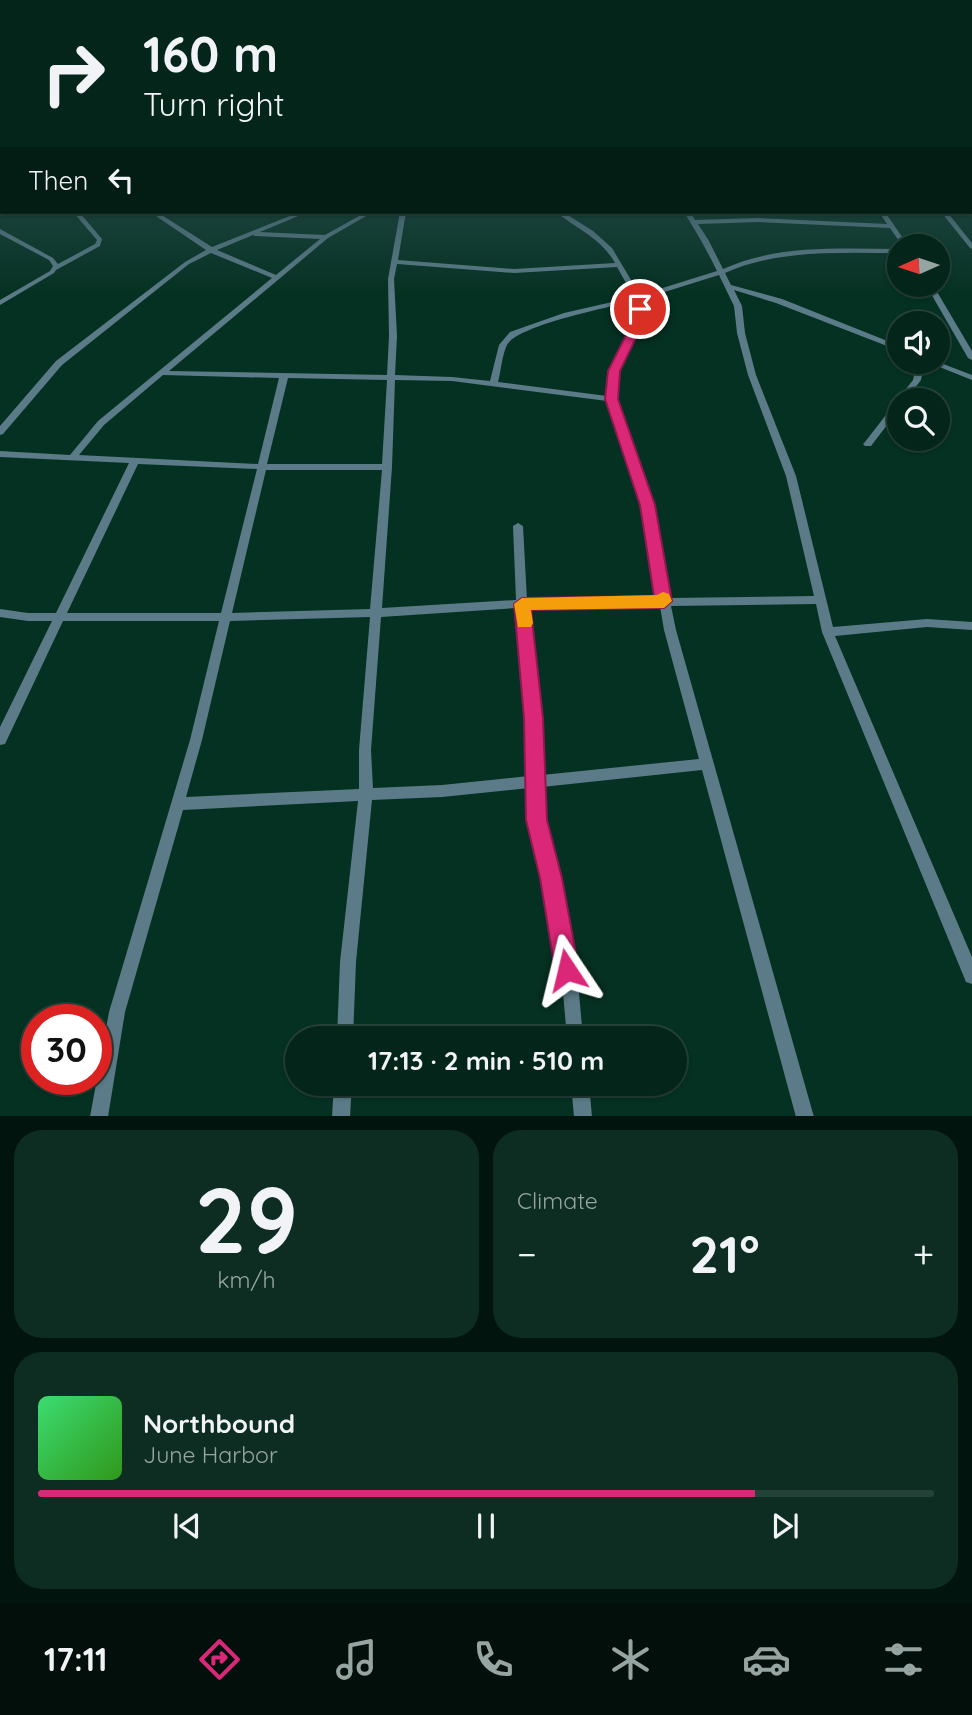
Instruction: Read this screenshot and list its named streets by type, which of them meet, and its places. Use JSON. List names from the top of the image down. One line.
{"north":"left","page":{"turn":["160 m","Turn right"],"then":"Then","limit":"30","trip":"17:13 · 2 min · 510 m","tile":[["29","km/h"],"Climate"],"heat":["−","21°","+"],"song":["Northbound","June Harbor"],"tabs":"17:11"}}
